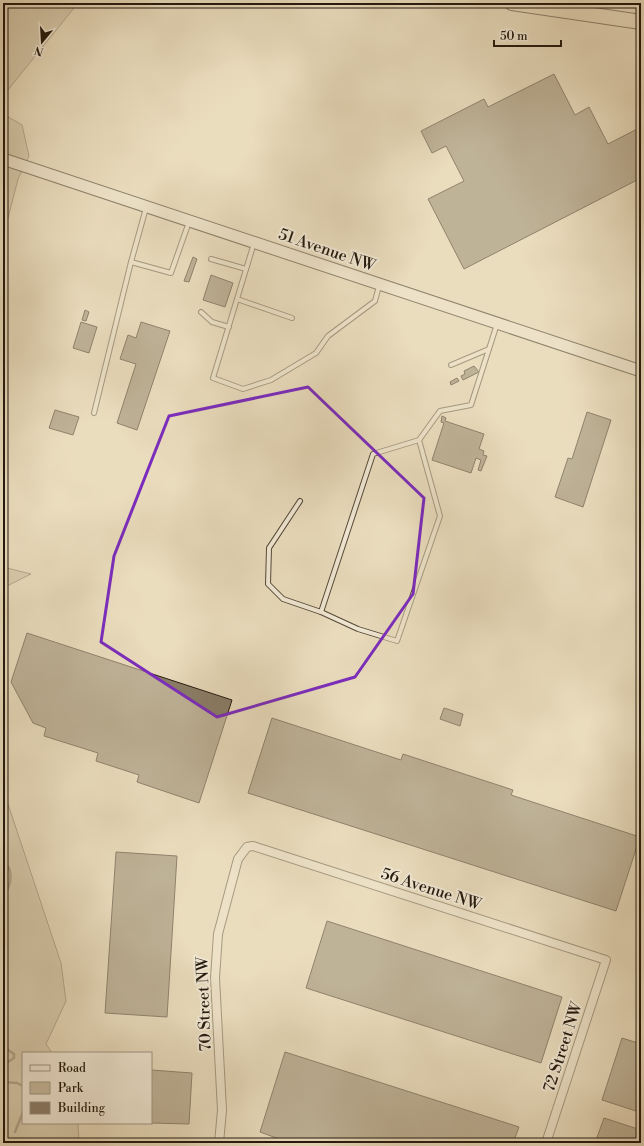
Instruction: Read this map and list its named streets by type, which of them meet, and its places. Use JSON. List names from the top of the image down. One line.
{"streets":{"street":["51 Avenue NW","56 Avenue NW","70 Street NW","72 Street NW"]},"crossings":[["56 Avenue NW","70 Street NW"],["56 Avenue NW","72 Street NW"]],"legend":["Road","Park","Building"],"scale_bar":"50 m","north":"bottom"}
